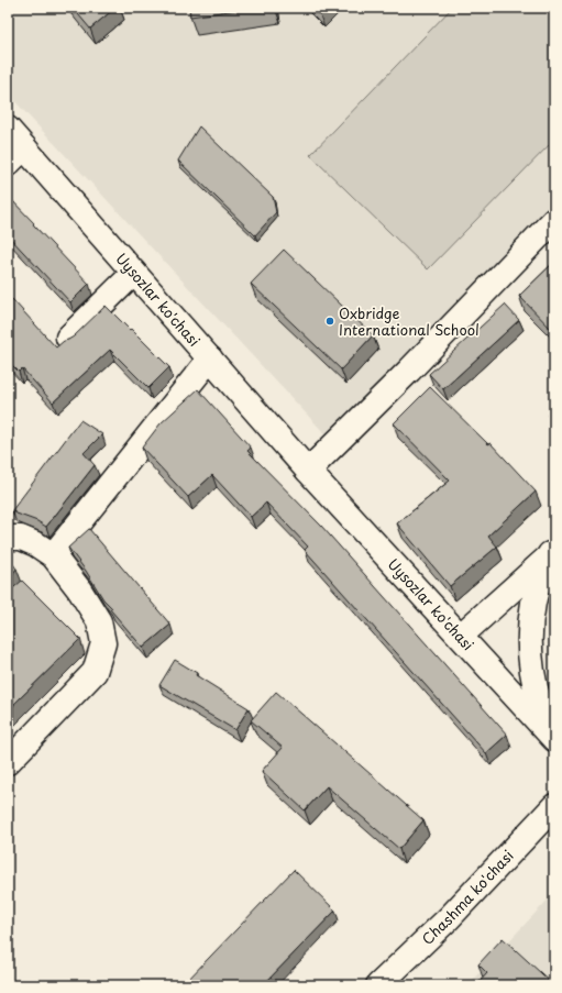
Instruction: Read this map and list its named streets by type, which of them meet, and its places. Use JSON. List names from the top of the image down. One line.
{"streets":{"street":["Uysozlar ko'chasi","Chashma ko'chasi"]},"places":["Oxbridge International School"]}
